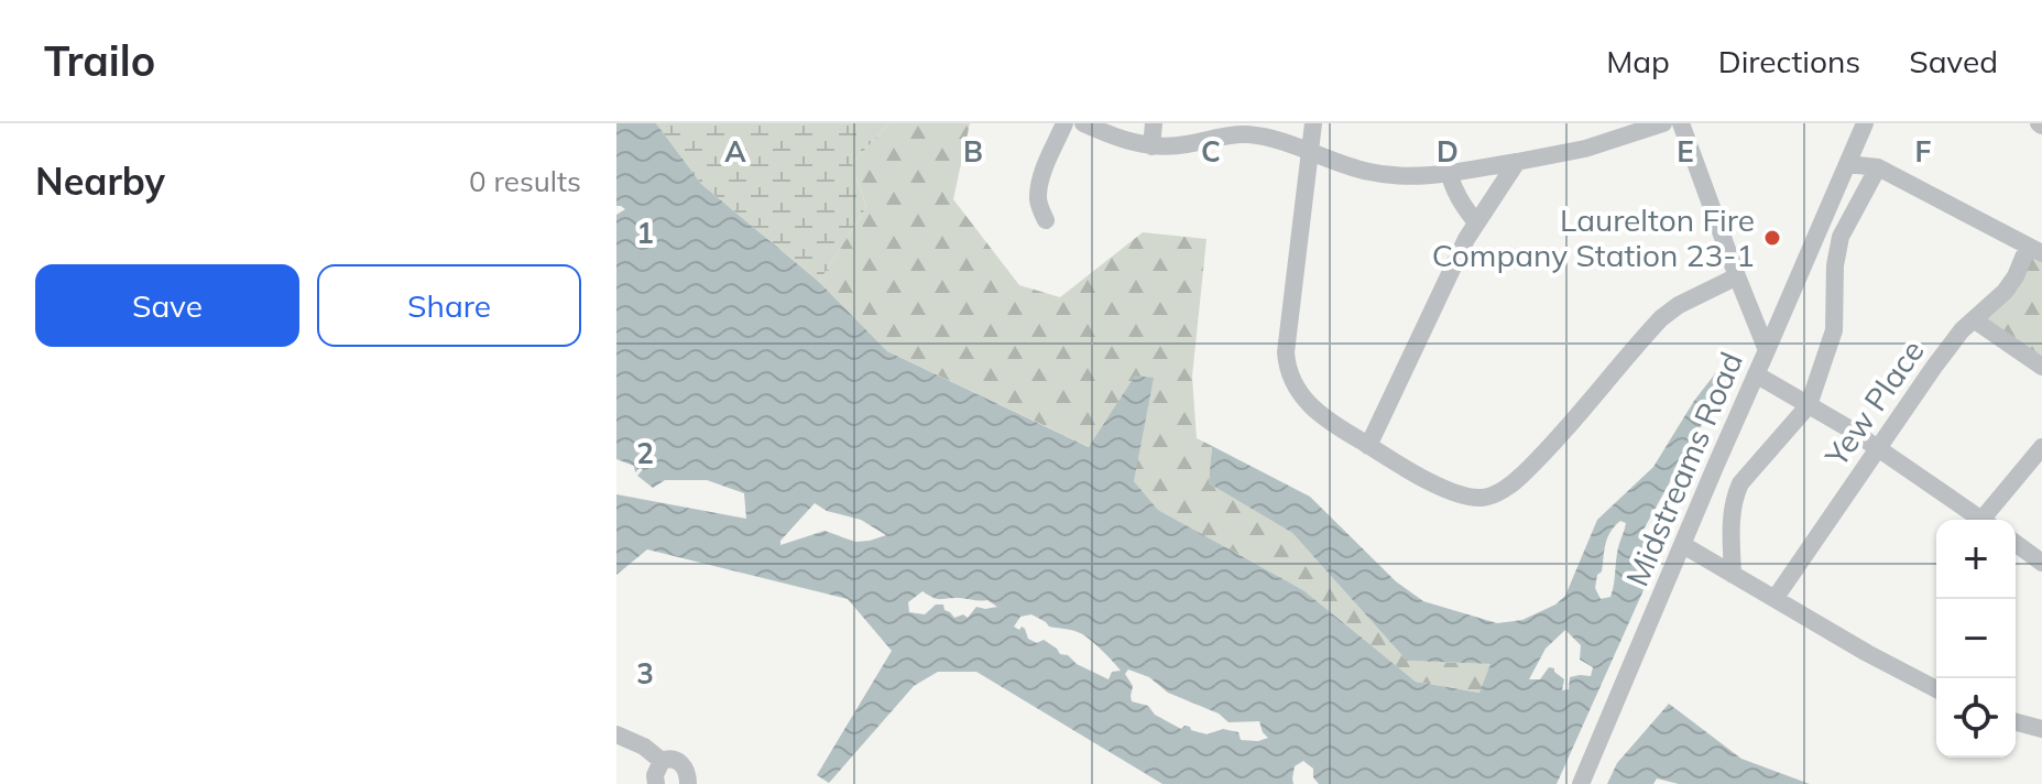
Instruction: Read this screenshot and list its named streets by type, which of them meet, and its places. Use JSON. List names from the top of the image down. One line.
{"streets":{"street":["Yew Place","Midstreams Road"]},"places":["Laurelton Fire Company Station 23-1"],"page":{"header":"Trailo","nav":["Map","Directions","Saved"],"heading":["Nearby","0 results"],"buttons":["Save","Share"],"map_buttons":["+","−"]},"grid":{"columns":["A","B","C","D","E","F"],"rows":["1","2","3"]}}
